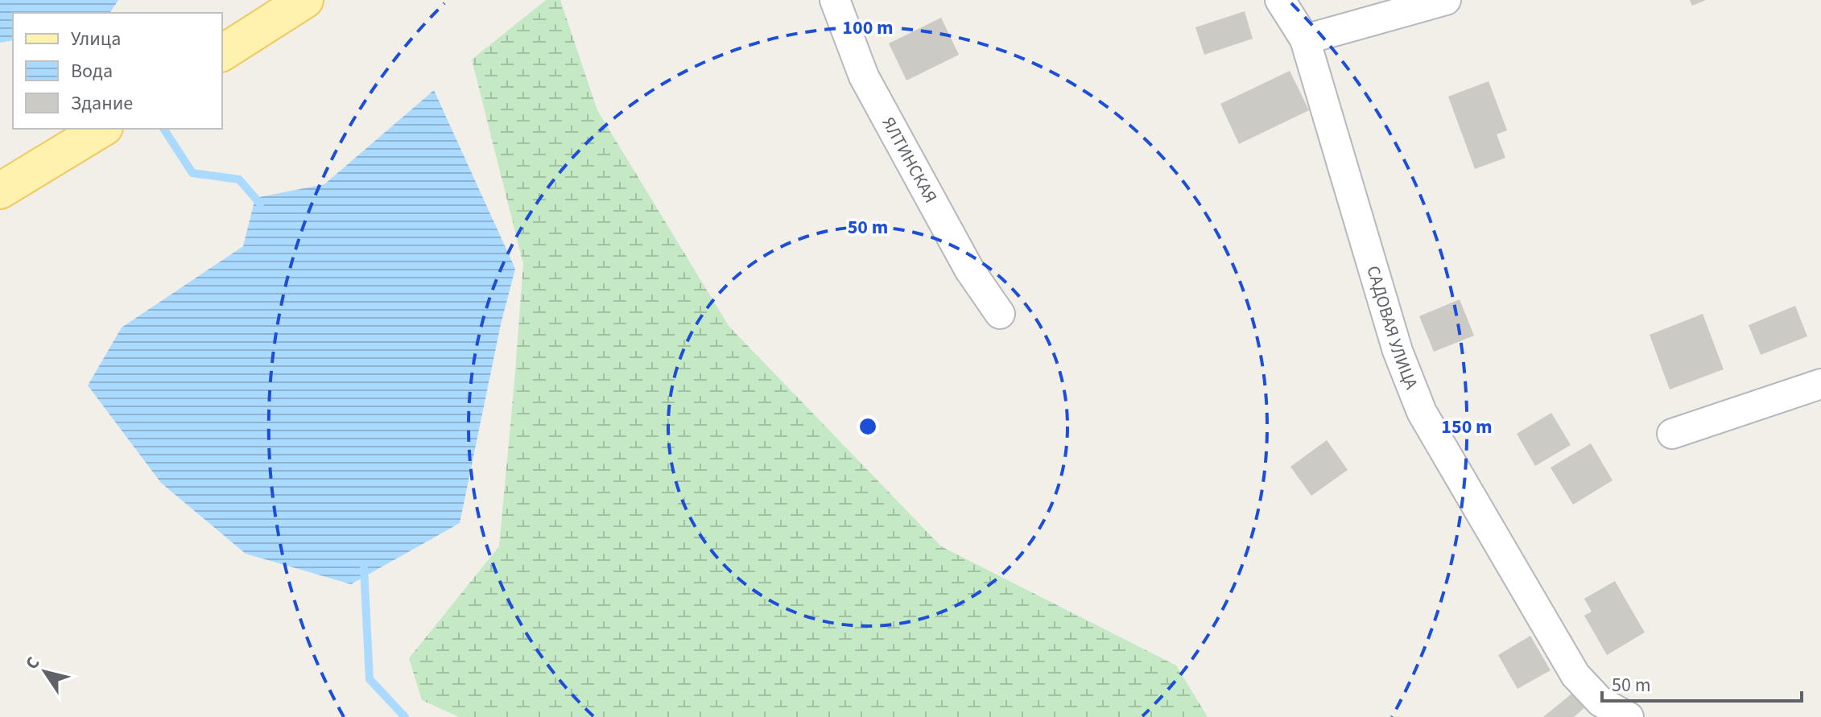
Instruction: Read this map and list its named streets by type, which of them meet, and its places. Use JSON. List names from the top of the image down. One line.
{"streets":{"street":["ЯЛТИНСКАЯ","САДОВАЯ УЛИЦА"]},"legend":["Улица","Вода","Здание"],"scale_bar":"50 m","north":"top left","rings":["100 m","50 m","150 m"]}
